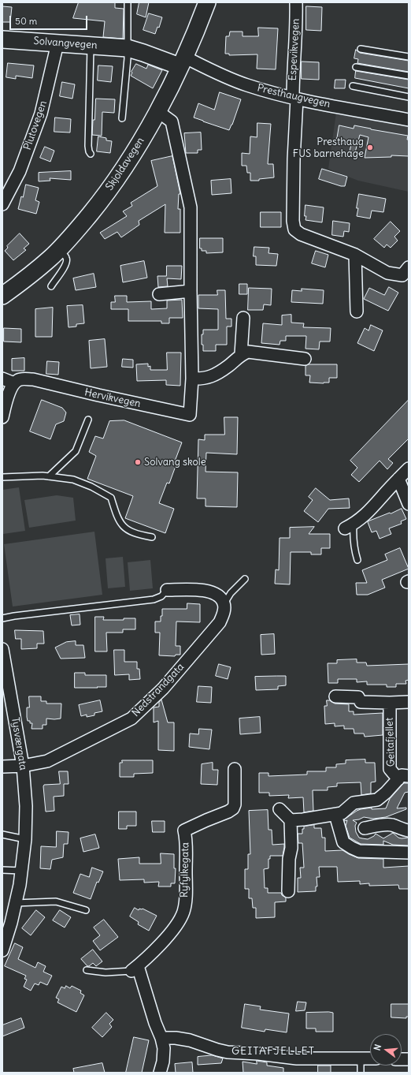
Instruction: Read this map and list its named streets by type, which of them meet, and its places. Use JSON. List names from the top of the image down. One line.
{"streets":{"main road":["Solvangvegen","Skjoldavegen"],"street":["Espevikvegen","Presthaugvegen","Plutovegen","Hervikvegen","Nedstrandgata","Geitafjellet","Tysværgata","Ryfylkegata"]},"crossings":[["Solvangvegen","Presthaugvegen"],["Solvangvegen","Plutovegen"],["Solvangvegen","Skjoldavegen"],["Espevikvegen","Presthaugvegen"],["Presthaugvegen","Skjoldavegen"],["Skjoldavegen","Hervikvegen"],["Nedstrandgata","Tysværgata"]],"districts":["GEITAFJELLET"],"places":["Presthaug FUS barnehage","Solvang skole"],"scale_bar":"50 m","north":"left"}
